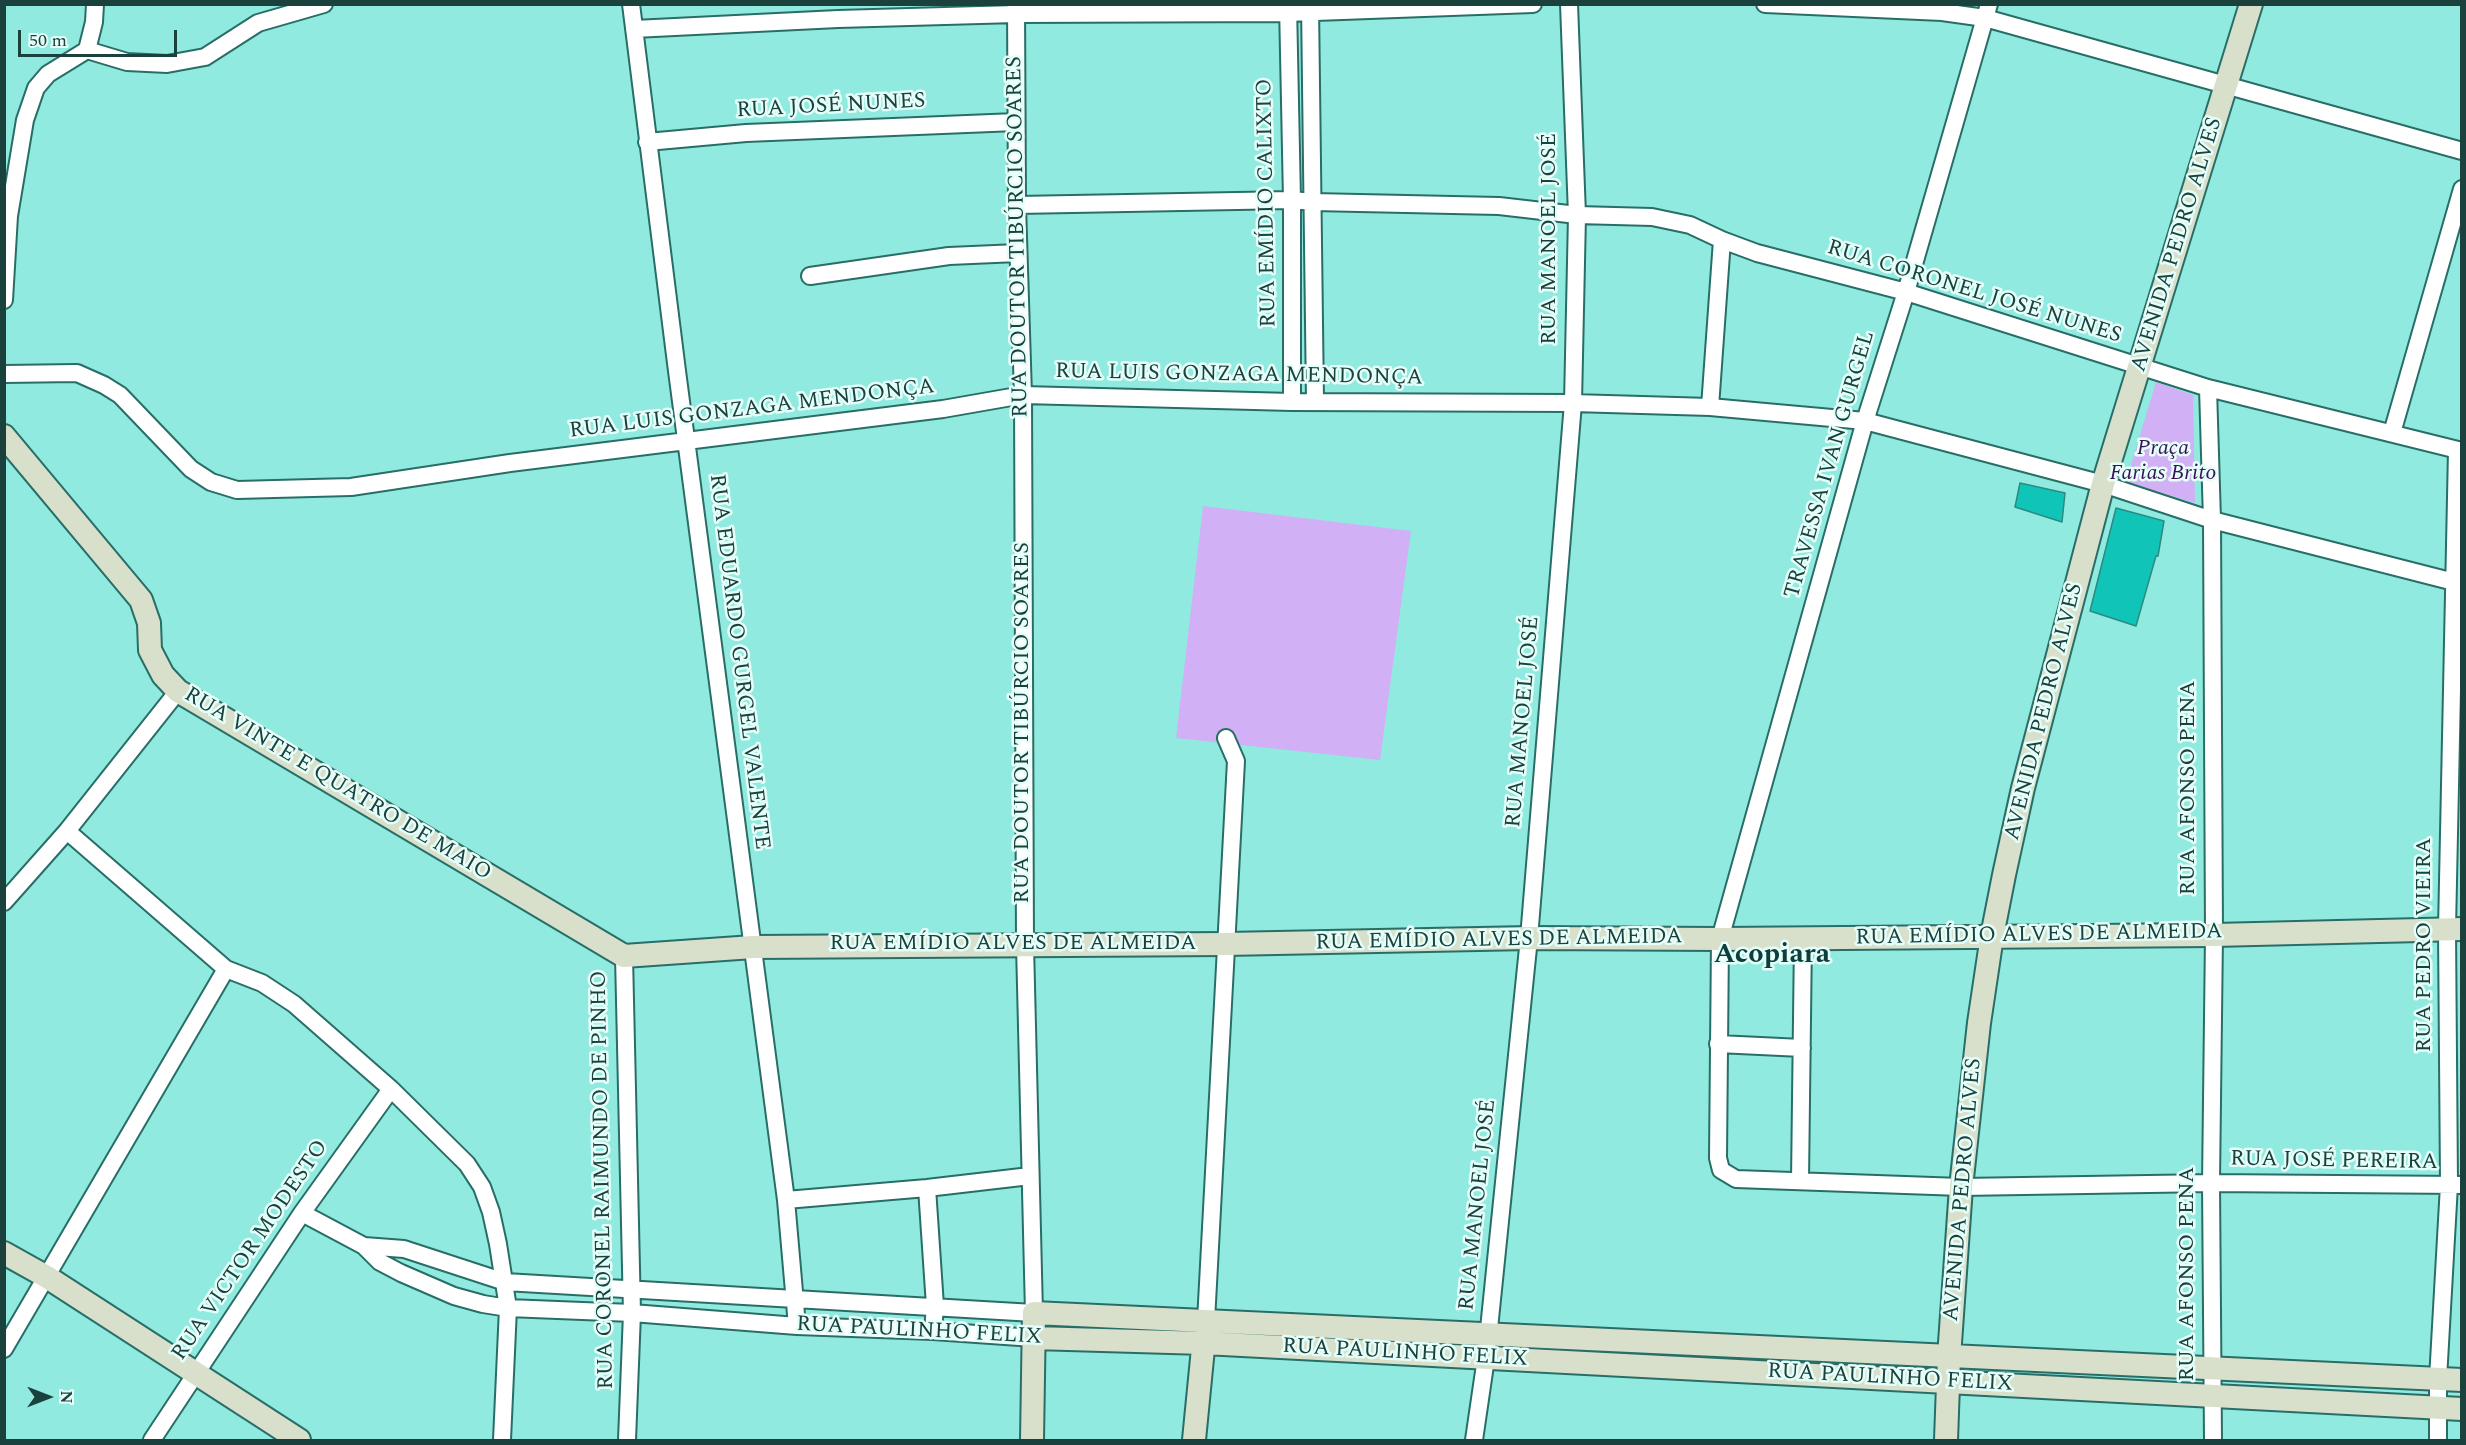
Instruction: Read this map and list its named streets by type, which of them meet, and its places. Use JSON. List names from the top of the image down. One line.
{"streets":{"main road":["RUA DOUTOR TIBÚRCIO SOARES","AVENIDA PEDRO ALVES","RUA VINTE E QUATRO DE MAIO","RUA EMÍDIO ALVES DE ALMEIDA","RUA PAULINHO FELIX"],"street":["RUA JOSÉ NUNES","RUA EMÍDIO CALIXTO","RUA MANOEL JOSÉ","RUA CORONEL JOSÉ NUNES","RUA LUIS GONZAGA MENDONÇA","TRAVESSA IVAN GURGEL","RUA EDUARDO GURGEL VALENTE","RUA AFONSO PENA","RUA PEDRO VIEIRA","RUA JOSÉ PEREIRA","RUA CORONEL RAIMUNDO DE PINHO","RUA VICTOR MODESTO"]},"crossings":[["RUA JOSÉ NUNES","RUA DOUTOR TIBÚRCIO SOARES"],["RUA JOSÉ NUNES","RUA EDUARDO GURGEL VALENTE"],["RUA EMÍDIO CALIXTO","RUA CORONEL JOSÉ NUNES"],["RUA EMÍDIO CALIXTO","RUA LUIS GONZAGA MENDONÇA"],["RUA DOUTOR TIBÚRCIO SOARES","RUA CORONEL JOSÉ NUNES"],["RUA DOUTOR TIBÚRCIO SOARES","RUA LUIS GONZAGA MENDONÇA"],["RUA DOUTOR TIBÚRCIO SOARES","RUA EMÍDIO ALVES DE ALMEIDA"],["RUA DOUTOR TIBÚRCIO SOARES","RUA PAULINHO FELIX"],["RUA MANOEL JOSÉ","RUA CORONEL JOSÉ NUNES"],["RUA MANOEL JOSÉ","RUA LUIS GONZAGA MENDONÇA"],["RUA MANOEL JOSÉ","RUA EMÍDIO ALVES DE ALMEIDA"],["RUA MANOEL JOSÉ","RUA PAULINHO FELIX"],["AVENIDA PEDRO ALVES","RUA CORONEL JOSÉ NUNES"],["AVENIDA PEDRO ALVES","RUA LUIS GONZAGA MENDONÇA"],["AVENIDA PEDRO ALVES","RUA EMÍDIO ALVES DE ALMEIDA"],["AVENIDA PEDRO ALVES","RUA JOSÉ PEREIRA"],["AVENIDA PEDRO ALVES","RUA PAULINHO FELIX"],["RUA CORONEL JOSÉ NUNES","TRAVESSA IVAN GURGEL"],["RUA CORONEL JOSÉ NUNES","RUA AFONSO PENA"],["RUA CORONEL JOSÉ NUNES","RUA PEDRO VIEIRA"],["RUA LUIS GONZAGA MENDONÇA","TRAVESSA IVAN GURGEL"],["RUA LUIS GONZAGA MENDONÇA","RUA EDUARDO GURGEL VALENTE"],["RUA LUIS GONZAGA MENDONÇA","RUA AFONSO PENA"],["RUA LUIS GONZAGA MENDONÇA","RUA PEDRO VIEIRA"],["TRAVESSA IVAN GURGEL","RUA EMÍDIO ALVES DE ALMEIDA"],["TRAVESSA IVAN GURGEL","RUA JOSÉ PEREIRA"],["RUA EDUARDO GURGEL VALENTE","RUA EMÍDIO ALVES DE ALMEIDA"],["RUA EDUARDO GURGEL VALENTE","RUA PAULINHO FELIX"],["RUA VINTE E QUATRO DE MAIO","RUA CORONEL RAIMUNDO DE PINHO"],["RUA AFONSO PENA","RUA EMÍDIO ALVES DE ALMEIDA"],["RUA AFONSO PENA","RUA JOSÉ PEREIRA"],["RUA AFONSO PENA","RUA PAULINHO FELIX"],["RUA EMÍDIO ALVES DE ALMEIDA","RUA PEDRO VIEIRA"],["RUA EMÍDIO ALVES DE ALMEIDA","RUA JOSÉ PEREIRA"],["RUA PEDRO VIEIRA","RUA JOSÉ PEREIRA"],["RUA PEDRO VIEIRA","RUA PAULINHO FELIX"],["RUA CORONEL RAIMUNDO DE PINHO","RUA PAULINHO FELIX"],["RUA VICTOR MODESTO","RUA PAULINHO FELIX"]],"districts":["Acopiara"],"parks":["Praça Farias Brito"],"scale_bar":"50 m","north":"right"}
